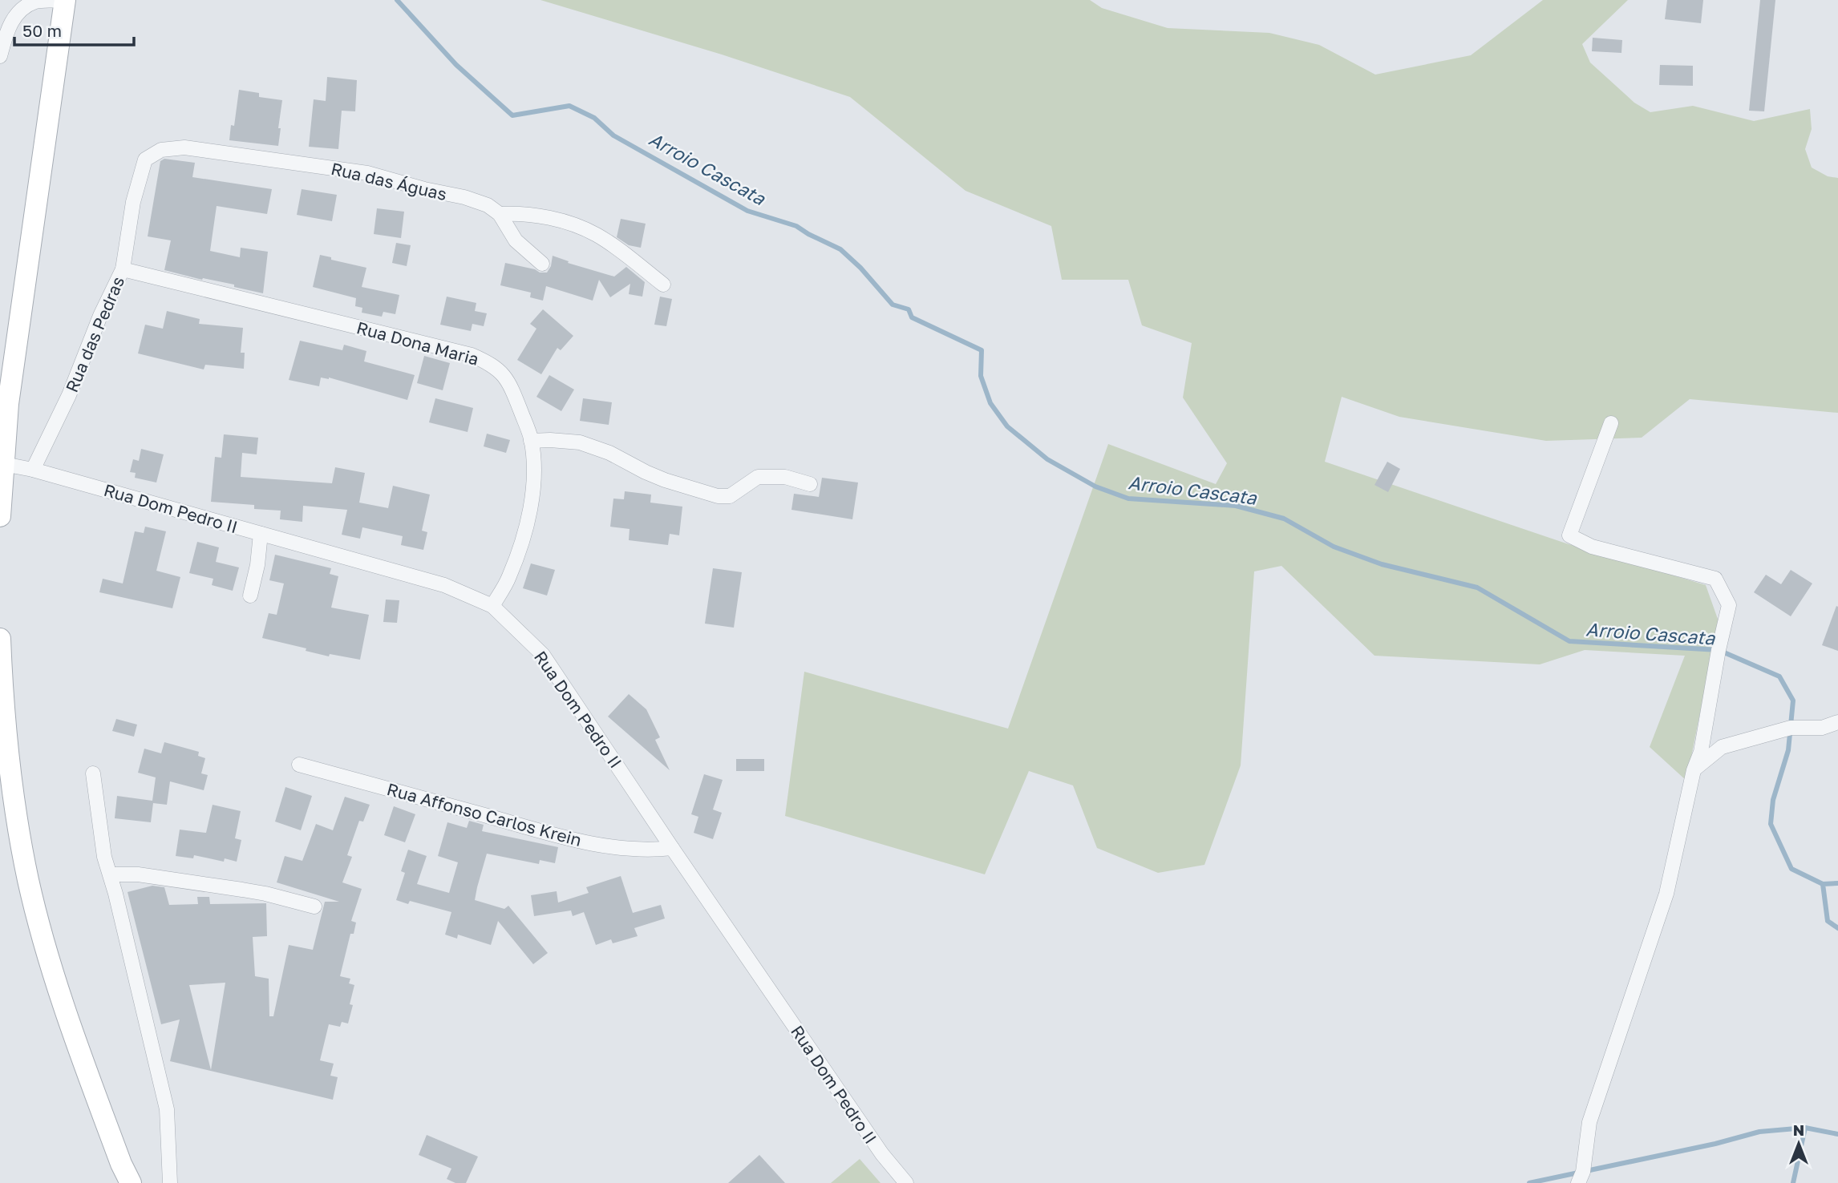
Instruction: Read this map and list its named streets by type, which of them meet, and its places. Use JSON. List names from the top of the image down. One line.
{"streets":{"street":["Rua das Águas","Rua das Pedras","Rua Dona Maria","Rua Dom Pedro II","Rua Affonso Carlos Krein"]},"crossings":[["Rua das Águas","Rua das Pedras"],["Rua das Pedras","Rua Dona Maria"],["Rua das Pedras","Rua Dom Pedro II"],["Rua Dona Maria","Rua Dom Pedro II"],["Rua Dom Pedro II","Rua Affonso Carlos Krein"]],"water":["Arroio Cascata"],"scale_bar":"50 m","north":"top"}
